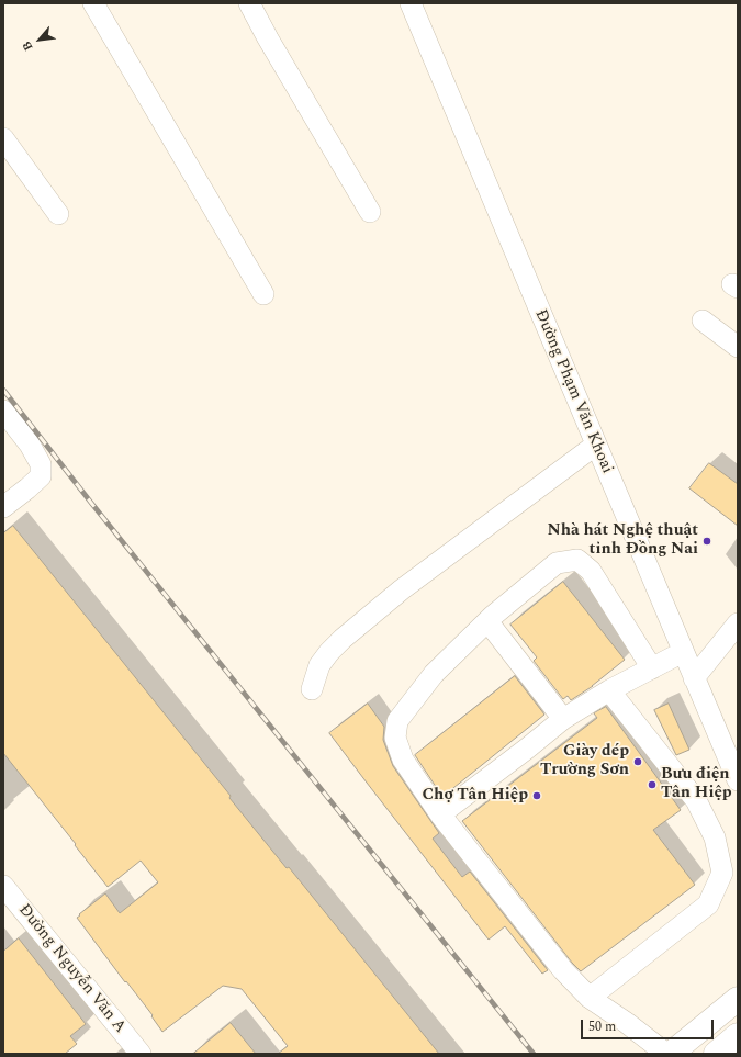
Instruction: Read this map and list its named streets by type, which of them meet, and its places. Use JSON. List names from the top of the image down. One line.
{"streets":{"street":["Đường Phạm Văn Khoai","Đường Nguyễn Văn A"]},"places":["Nhà hát Nghệ thuật tỉnh Đồng Nai","Giày dép Trường Sơn","Bưu điện Tân Hiệp","Chợ Tân Hiệp"],"scale_bar":"50 m","north":"bottom left"}
